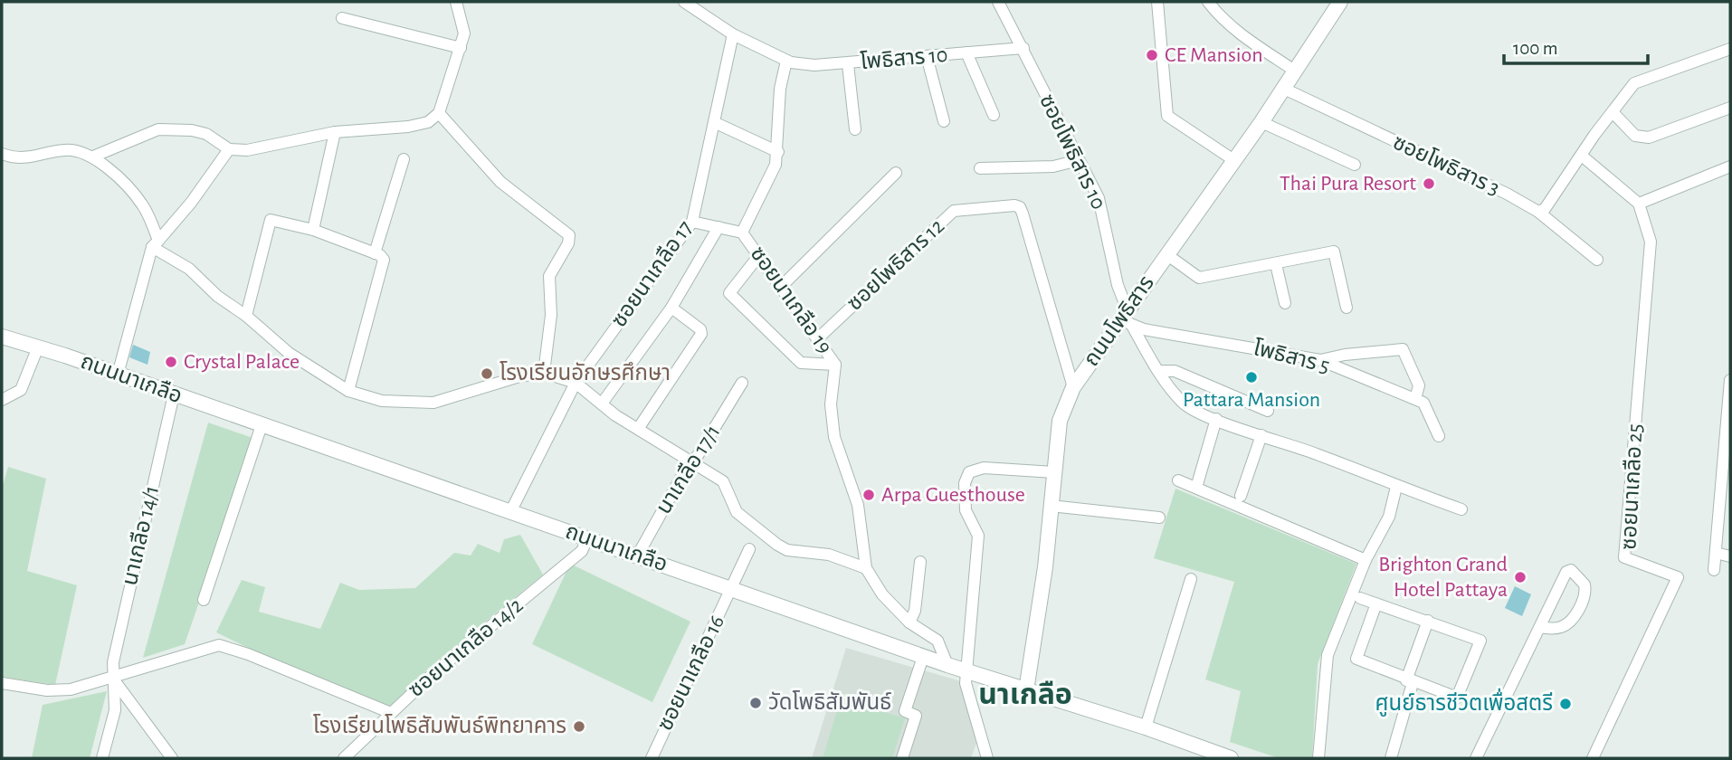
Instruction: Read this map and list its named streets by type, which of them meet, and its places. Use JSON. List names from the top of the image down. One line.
{"streets":{"street":["โพธิสาร 10","ซอยโพธิสาร 10","ซอยโพธิสาร 3","ซอยโพธิสาร 12","ซอยนาเกลือ 17","ซอยนาเกลือ 19","ถนนโพธิสาร","โพธิสาร 5","ถนนนาเกลือ","นาเกลือ 17/1","ซอยนาเกลือ 25","นาเกลือ 14/1","ซอยนาเกลือ 14/2","ซอยนาเกลือ 16"]},"crossings":[["โพธิสาร 10","ซอยโพธิสาร 10"],["โพธิสาร 10","ซอยนาเกลือ 17"],["โพธิสาร 10","ซอยนาเกลือ 19"],["ซอยโพธิสาร 10","ถนนโพธิสาร"],["ซอยโพธิสาร 10","โพธิสาร 5"],["ซอยโพธิสาร 3","ถนนโพธิสาร"],["ซอยโพธิสาร 12","ซอยนาเกลือ 19"],["ซอยโพธิสาร 12","ถนนโพธิสาร"],["ซอยนาเกลือ 17","ถนนนาเกลือ"],["ซอยนาเกลือ 19","ถนนนาเกลือ"],["ถนนโพธิสาร","โพธิสาร 5"],["ถนนโพธิสาร","ถนนนาเกลือ"],["ถนนนาเกลือ","นาเกลือ 17/1"],["ถนนนาเกลือ","นาเกลือ 14/1"],["ถนนนาเกลือ","ซอยนาเกลือ 14/2"],["ถนนนาเกลือ","ซอยนาเกลือ 16"]],"districts":["นาเกลือ"],"places":["CE Mansion","Thai Pura Resort","Crystal Palace","โรงเรียนอักษรศึกษา","Pattara Mansion","Arpa Guesthouse","Brighton Grand Hotel Pattaya","วัดโพธิสัมพันธ์","ศูนย์ธารชีวิตเพื่อสตรี","โรงเรียนโพธิสัมพันธ์พิทยาคาร"],"scale_bar":"100 m"}
